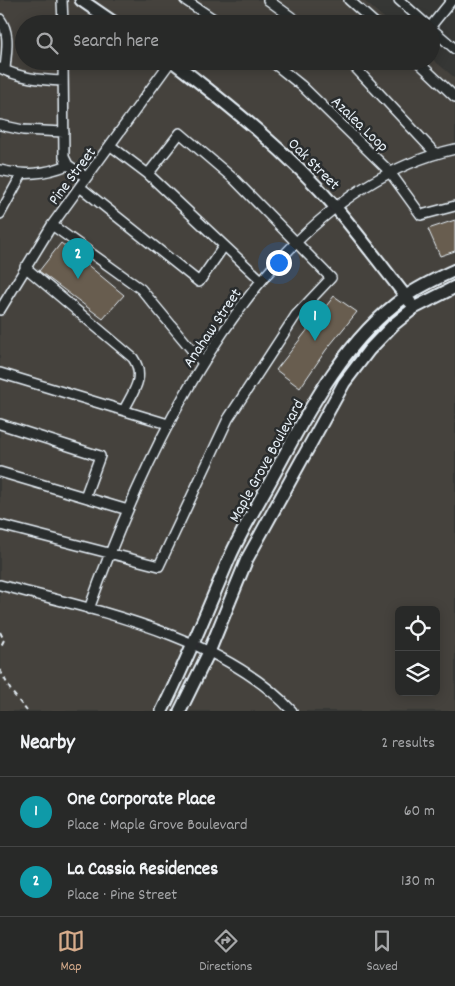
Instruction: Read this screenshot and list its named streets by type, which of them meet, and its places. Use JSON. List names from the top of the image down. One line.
{"streets":{"street":["Azalea Loop","Oak Street","Pine Street","Anahaw Street","Maple Grove Boulevard"]},"crossings":[["Azalea Loop","Anahaw Street"],["Oak Street","Anahaw Street"],["Oak Street","Maple Grove Boulevard"]],"page":{"search":"Search here","pins":["2","1"],"heading":["Nearby","2 results"],"list":[{"mark":"1","name":"One Corporate Place","note":"Place · Maple Grove Boulevard","value":"60 m"},{"mark":"2","name":"La Cassia Residences","note":"Place · Pine Street","value":"130 m"}],"nav":["Map","Directions","Saved"]}}
